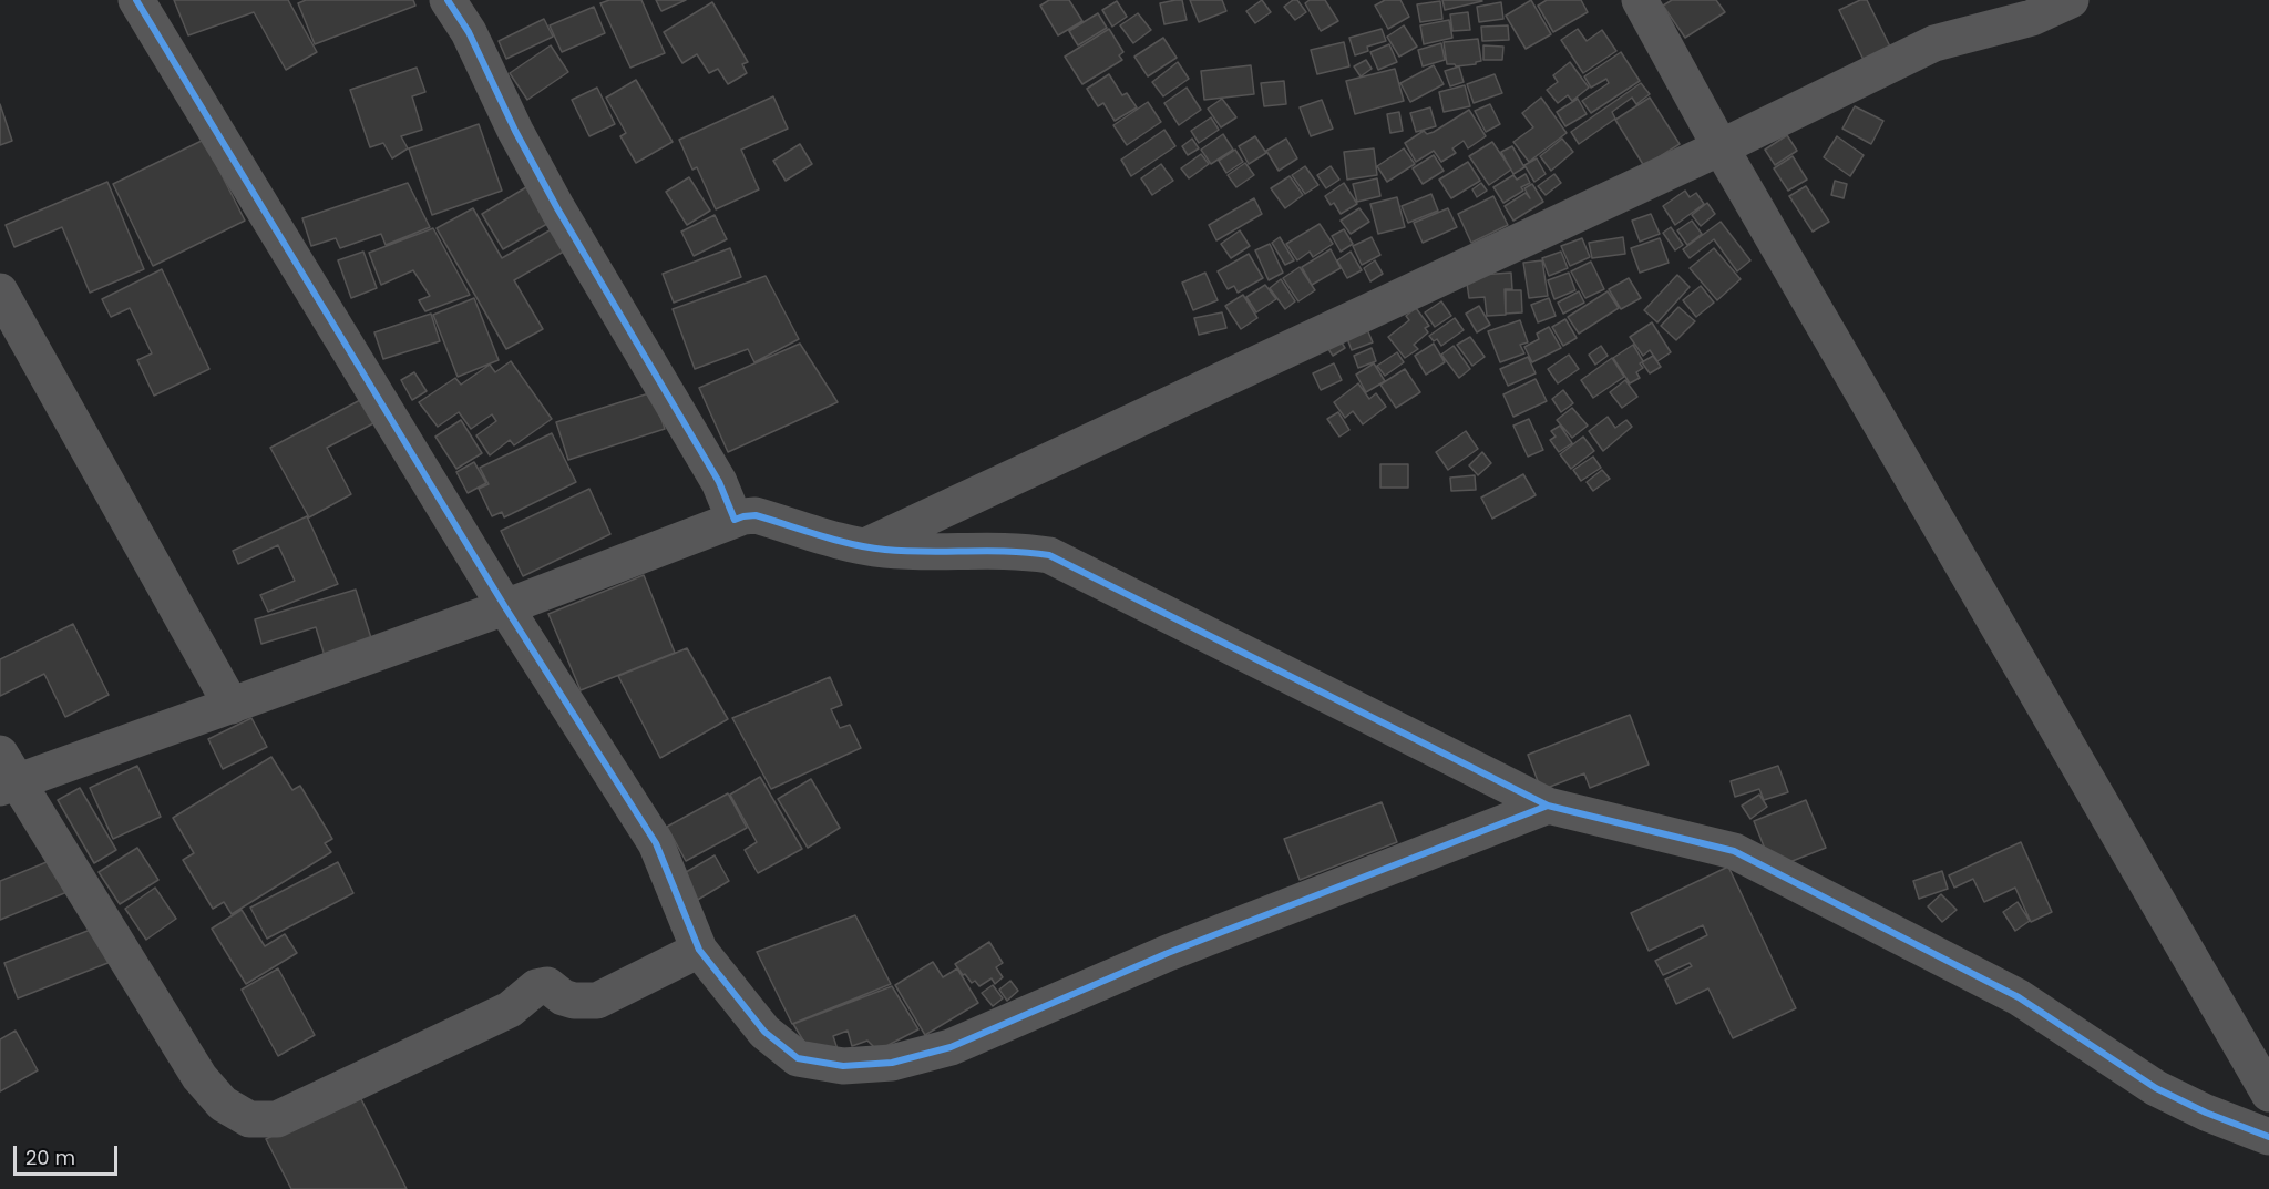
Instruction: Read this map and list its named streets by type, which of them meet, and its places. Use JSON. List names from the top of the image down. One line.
{"scale_bar":"20 m"}
